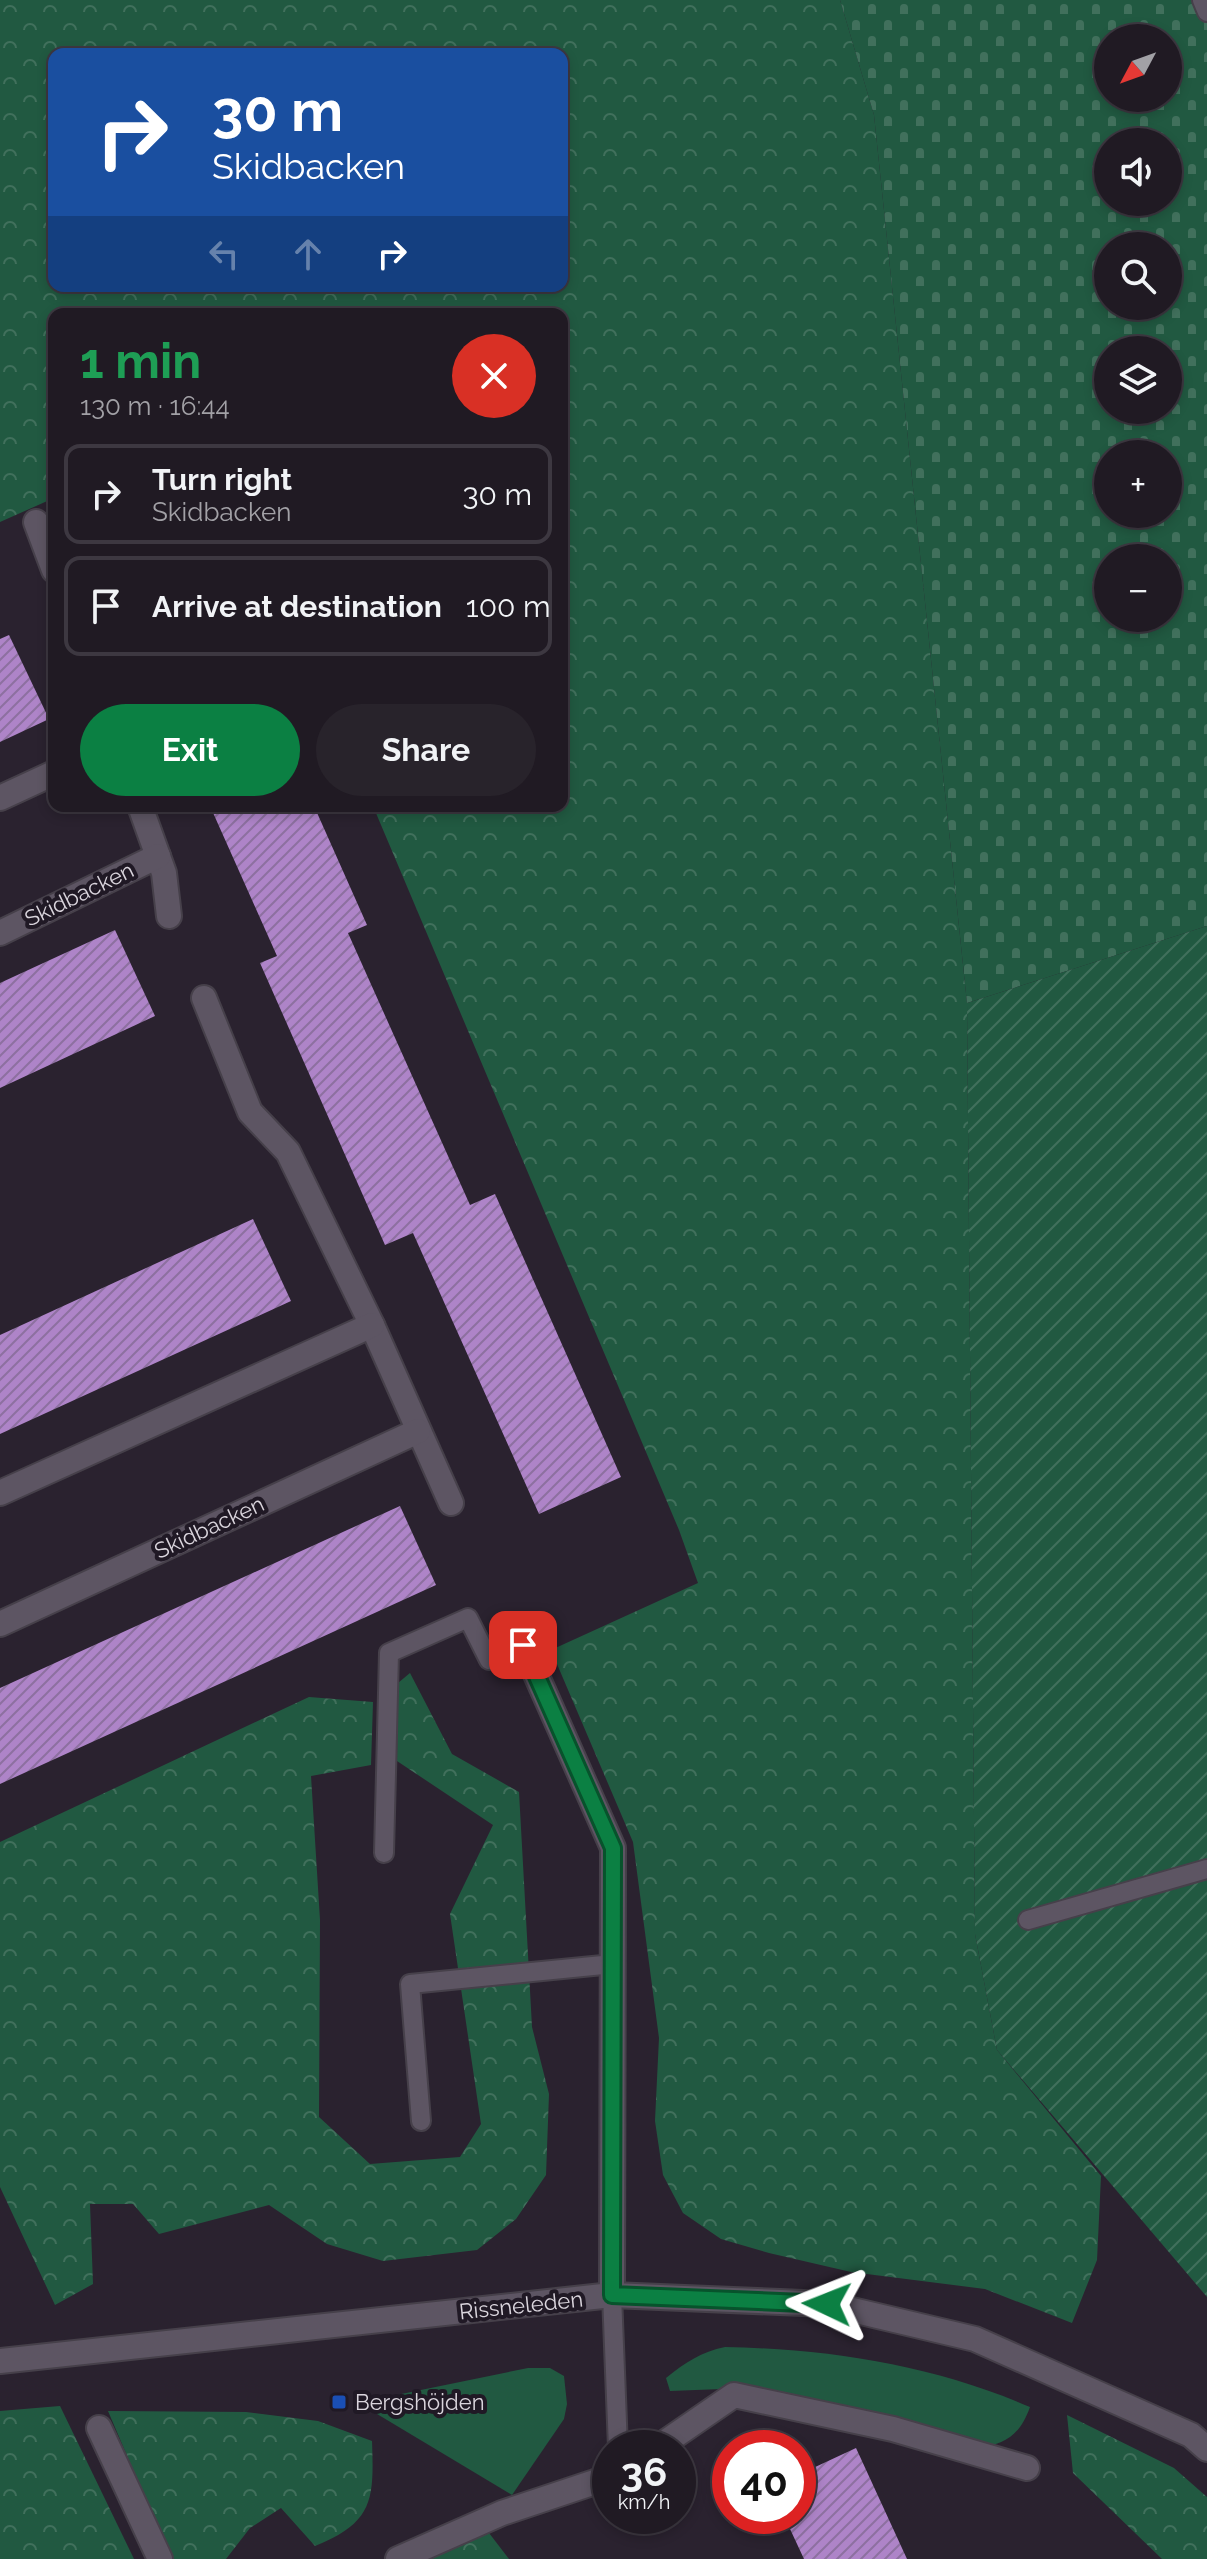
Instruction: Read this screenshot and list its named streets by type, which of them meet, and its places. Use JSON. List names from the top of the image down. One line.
{"streets":{"street":["Skidbacken","Rissneleden"]},"places":{"transit":["Bergshöjden"]},"north":"bottom left","page":{"map_buttons":["+","−"],"turn":["30 m","Skidbacken"],"heading":["1 min","130 m · 16:44"],"list":[{"name":"Turn right","note":"Skidbacken","value":"30 m"},{"name":"Arrive at destination","value":"100 m"}],"buttons":["Exit","Share"],"speed":"36 km/h","limit":"40"}}
